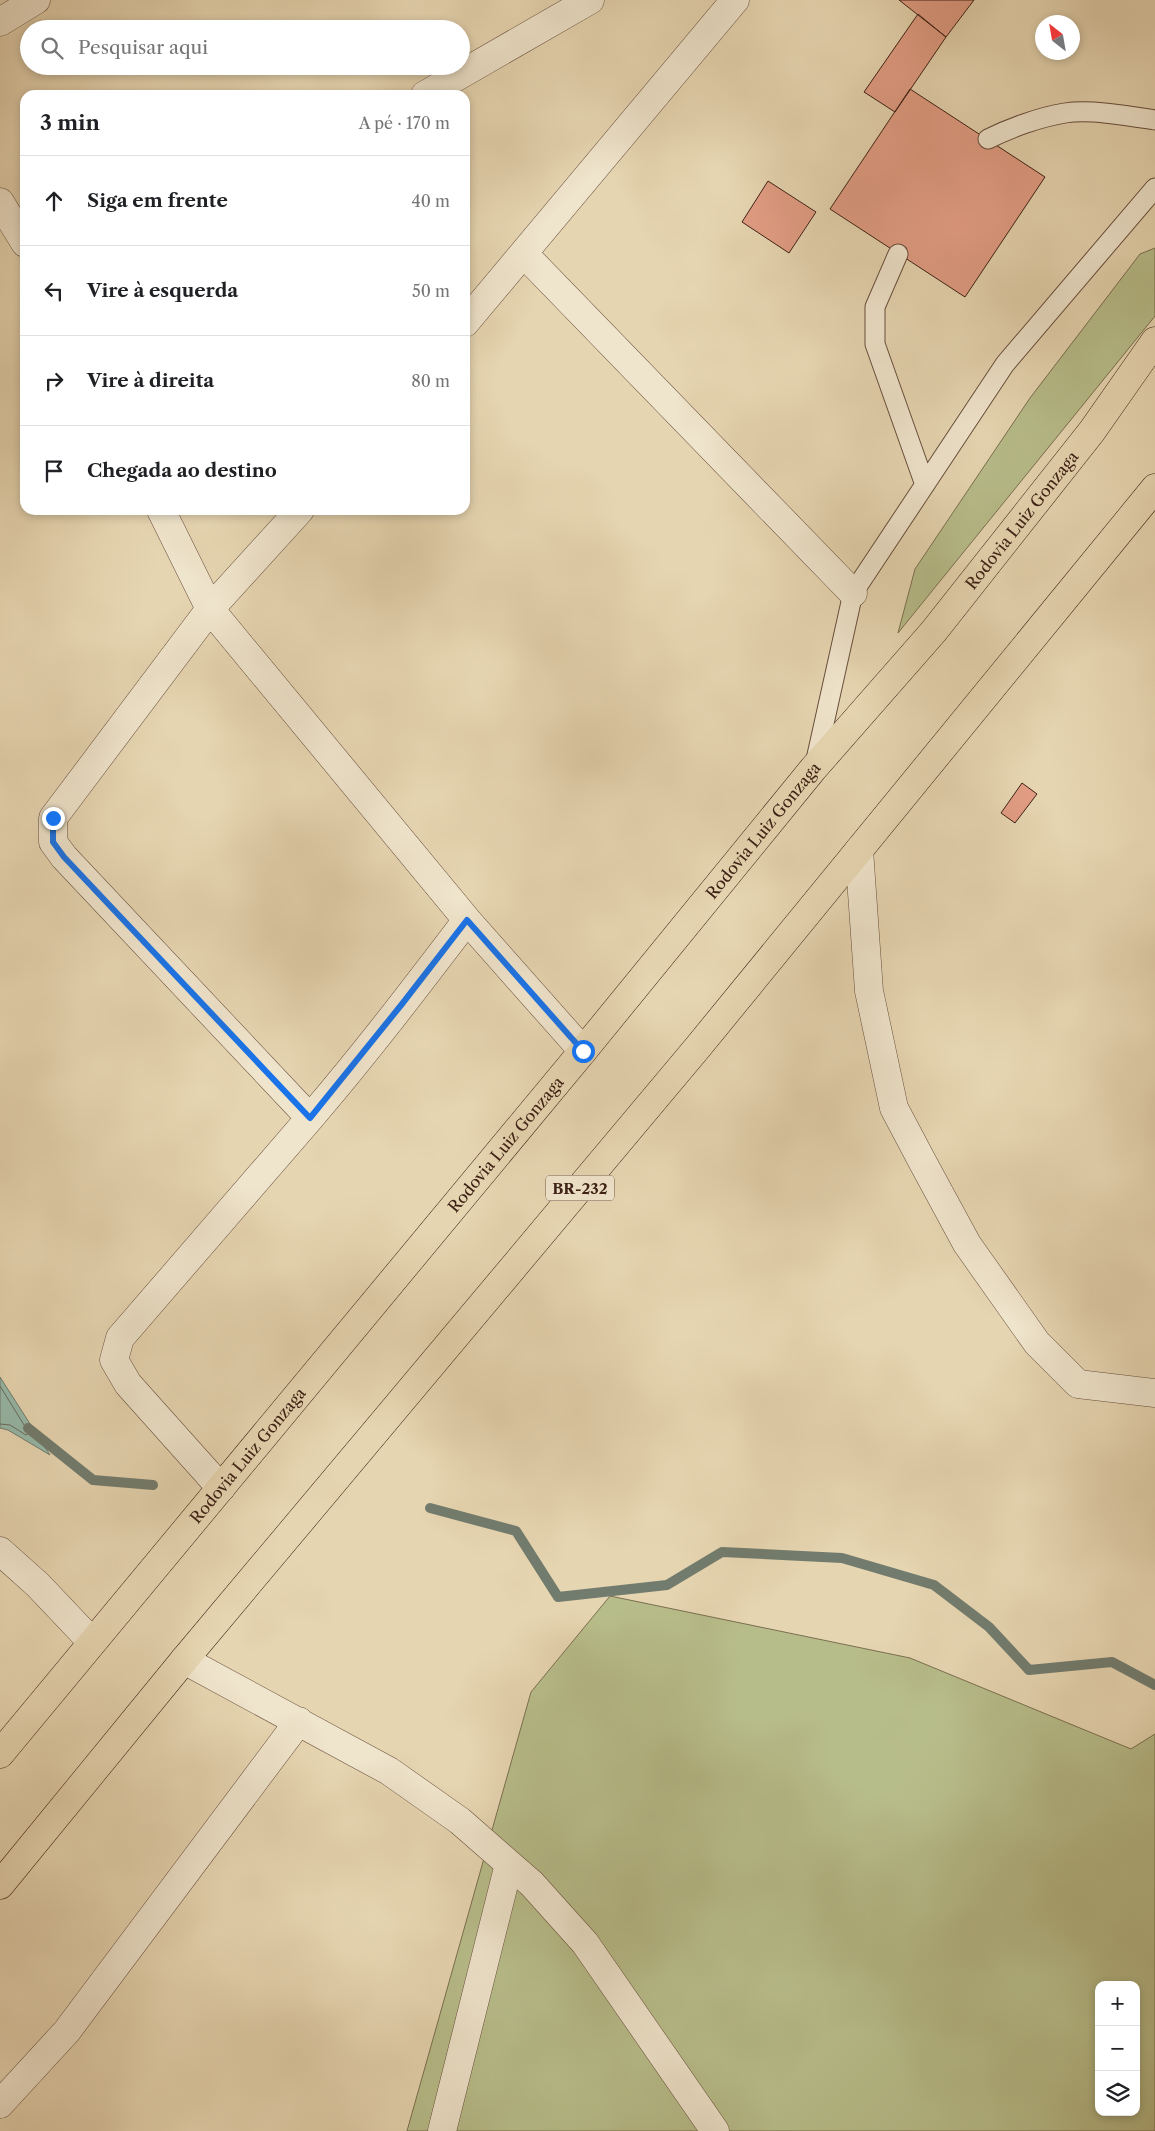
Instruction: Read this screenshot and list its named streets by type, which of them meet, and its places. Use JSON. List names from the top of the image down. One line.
{"streets":{"highway":["Rodovia Luiz Gonzaga","BR-232"]},"north":"top left","page":{"search":"Pesquisar aqui","heading":["3 min","A pé · 170 m"],"list":[["Siga em frente","40 m"],["Vire à esquerda","50 m"],["Vire à direita","80 m"],"Chegada ao destino"],"map_buttons":["+","−"]}}
